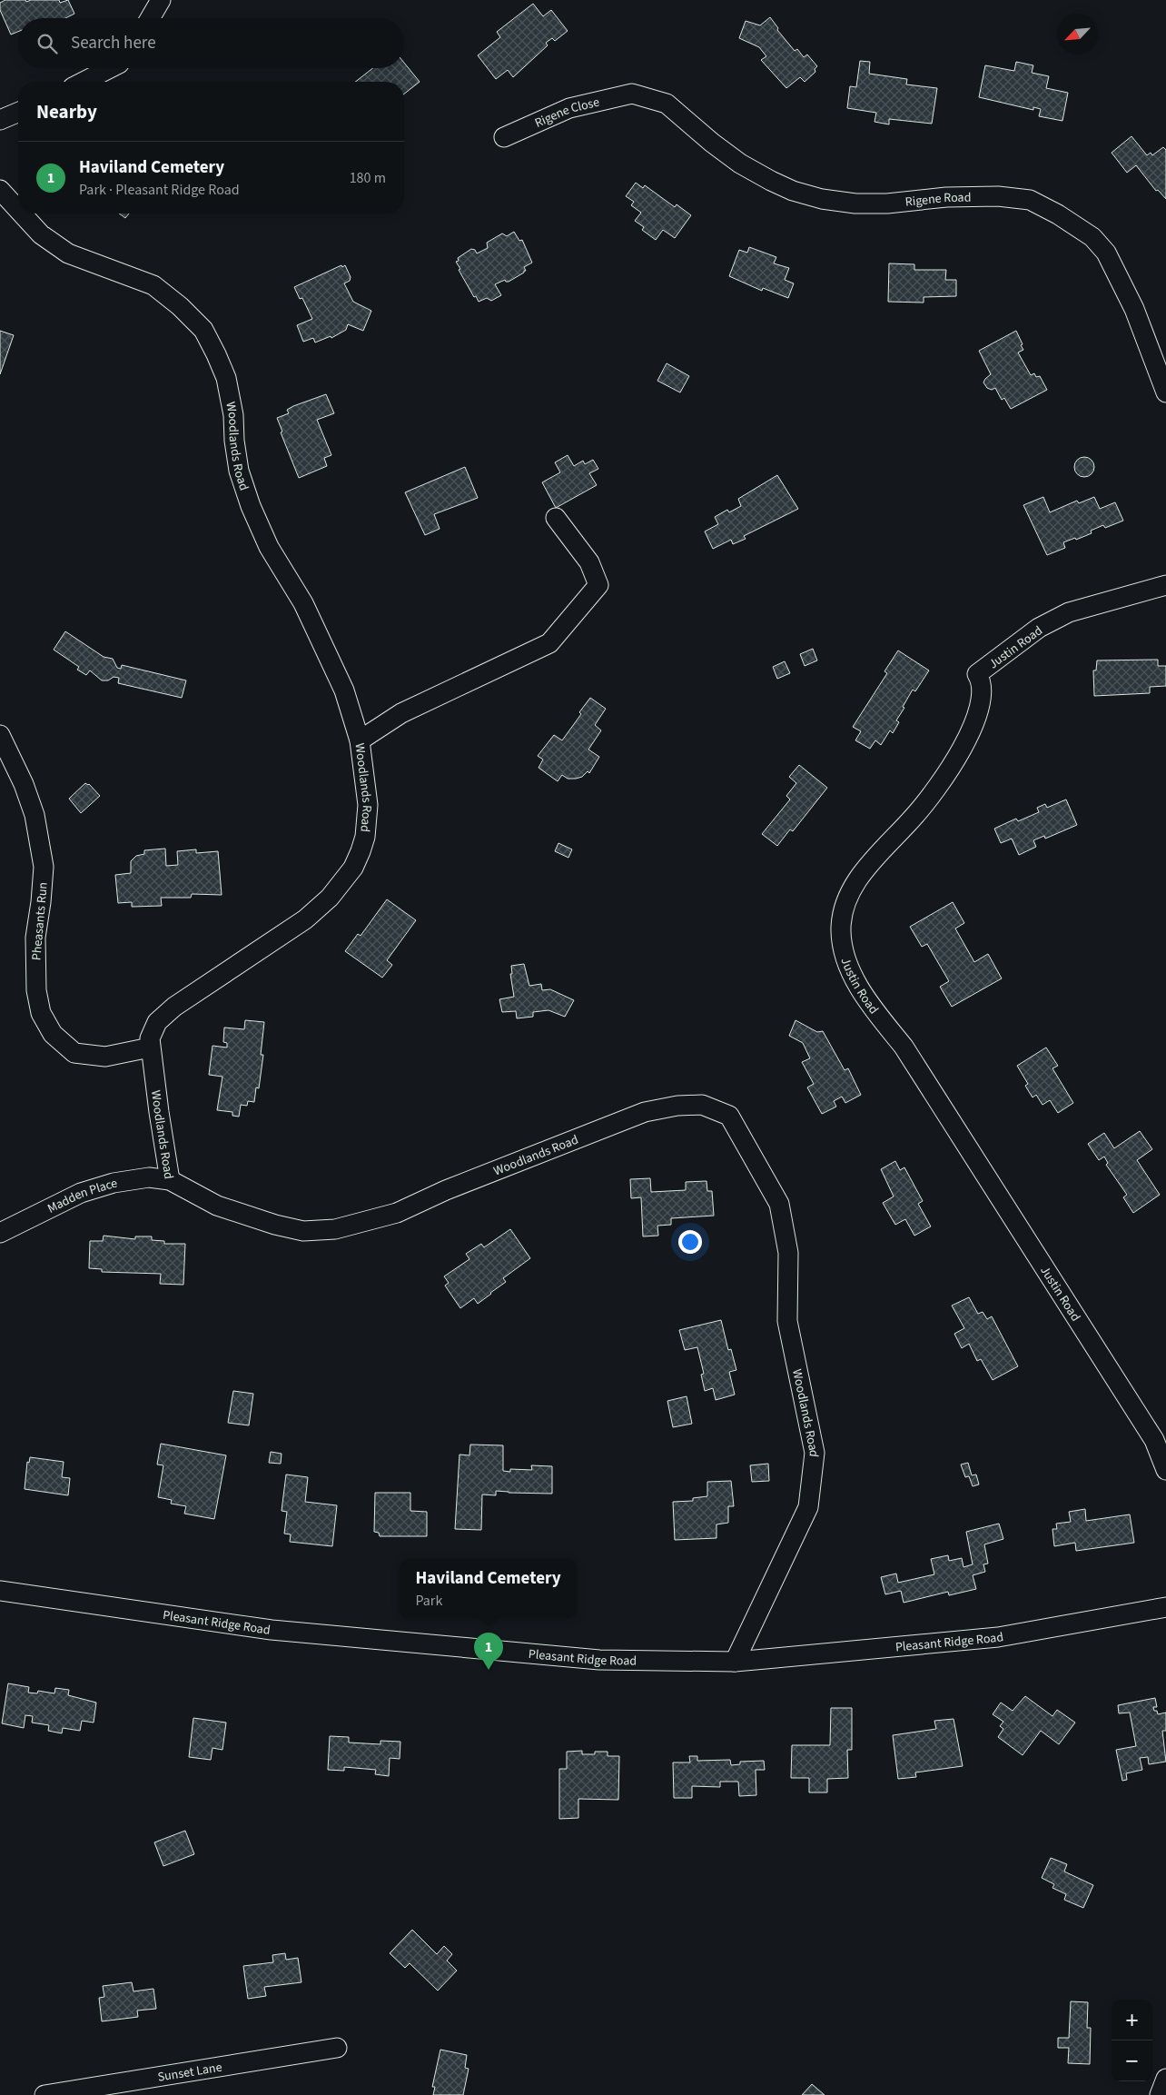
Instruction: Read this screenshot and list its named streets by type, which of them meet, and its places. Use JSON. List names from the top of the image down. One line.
{"streets":{"street":["Rigene Close","Rigene Road","Woodlands Road","Justin Road","Pheasants Run","Madden Place","Pleasant Ridge Road","Sunset Lane"]},"crossings":[["Rigene Close","Rigene Road"],["Woodlands Road","Pheasants Run"],["Woodlands Road","Madden Place"],["Woodlands Road","Pleasant Ridge Road"]],"north":"bottom left","page":{"search":"Search here","heading":"Nearby","list":[{"mark":"1","name":"Haviland Cemetery","note":"Park · Pleasant Ridge Road","value":"180 m"}],"popup":["Haviland Cemetery","Park"],"pins":"1","map_buttons":["+","−"]}}
